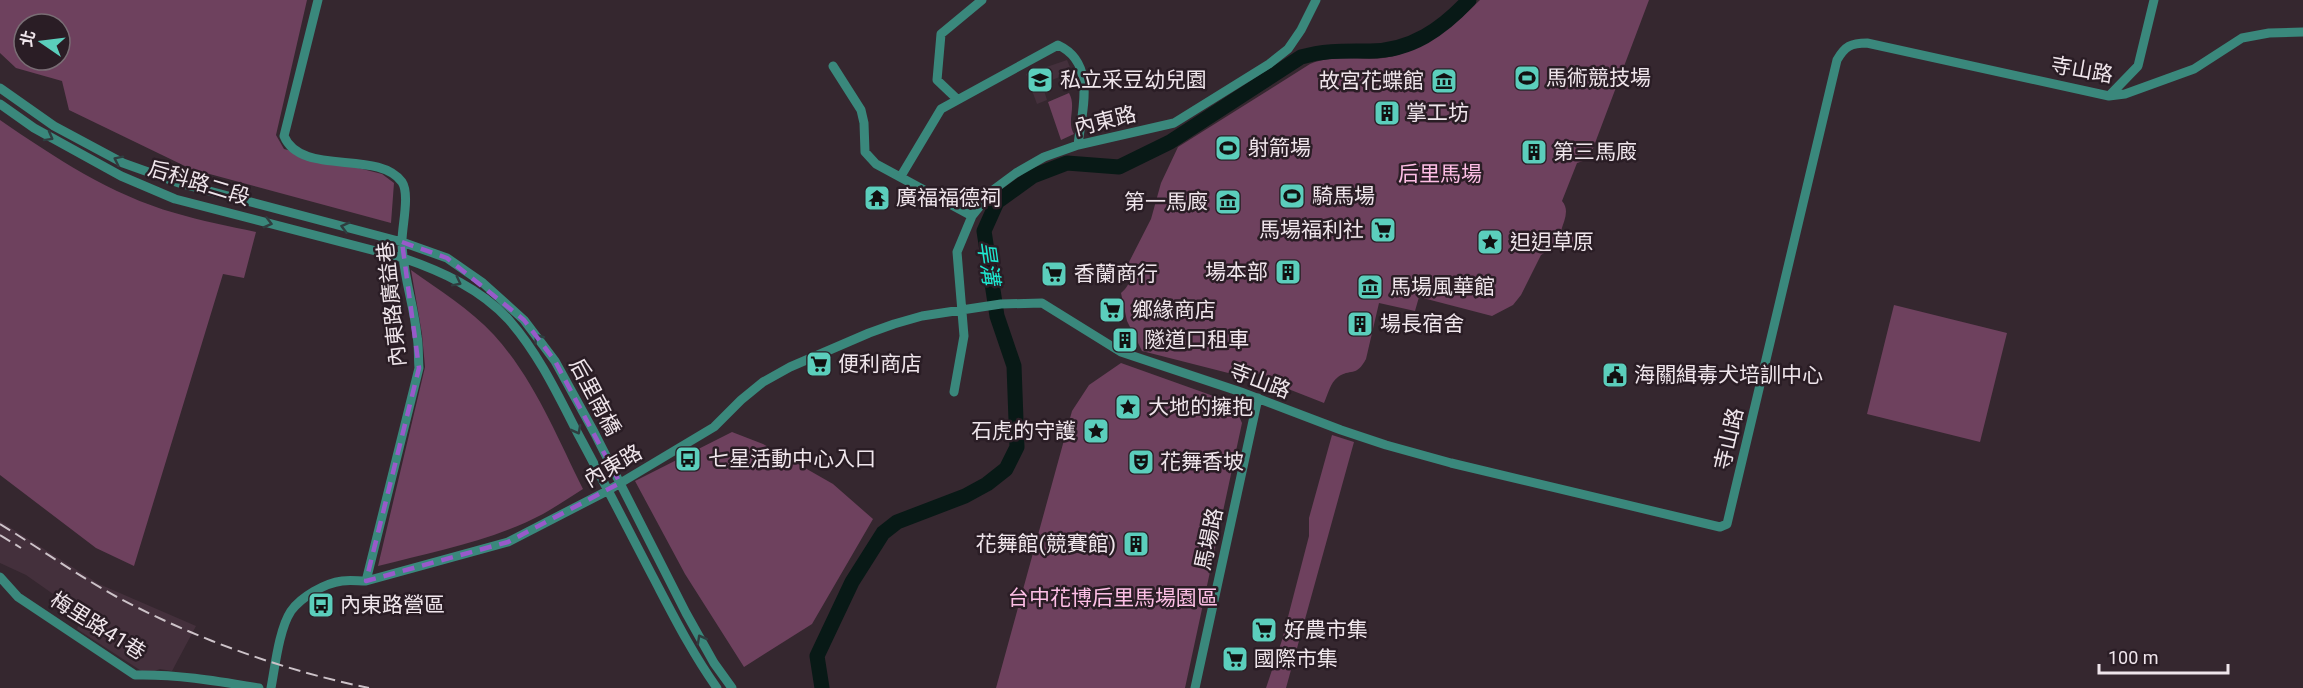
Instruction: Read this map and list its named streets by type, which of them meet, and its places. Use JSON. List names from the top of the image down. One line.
{"streets":{"street":["寺山路","內東路","后科路二段","內東路廣益巷","后里南橋","馬場路","梅里路41巷"]},"crossings":[["寺山路","內東路"],["寺山路","馬場路"],["內東路","內東路廣益巷"],["后科路二段","內東路廣益巷"],["后科路二段","后里南橋"],["內東路廣益巷","后里南橋"]],"water":["旱溝"],"parks":["后里馬場","台中花博后里馬場園區"],"places":{"sports":["馬術競技場","射箭場","騎馬場"],"school or university":["私立采豆幼兒園"],"museum":["故宮花蝶館","第一馬廄","馬場風華館"],"building":["掌工坊","第三馬廄","場本部","場長宿舍","隧道口租車","花舞館(競賽館)"],"temple":["廣福福德祠"],"supermarket":["馬場福利社","香蘭商行","鄉緣商店","便利商店","好農市集","國際市集"],"place":["𨑨迌草原","大地的擁抱","石虎的守護"],"public building":["海關緝毒犬培訓中心"],"bus stop":["七星活動中心入口","內東路營區"],"theatre":["花舞香坡"]},"scale_bar":"100 m","north":"left"}
